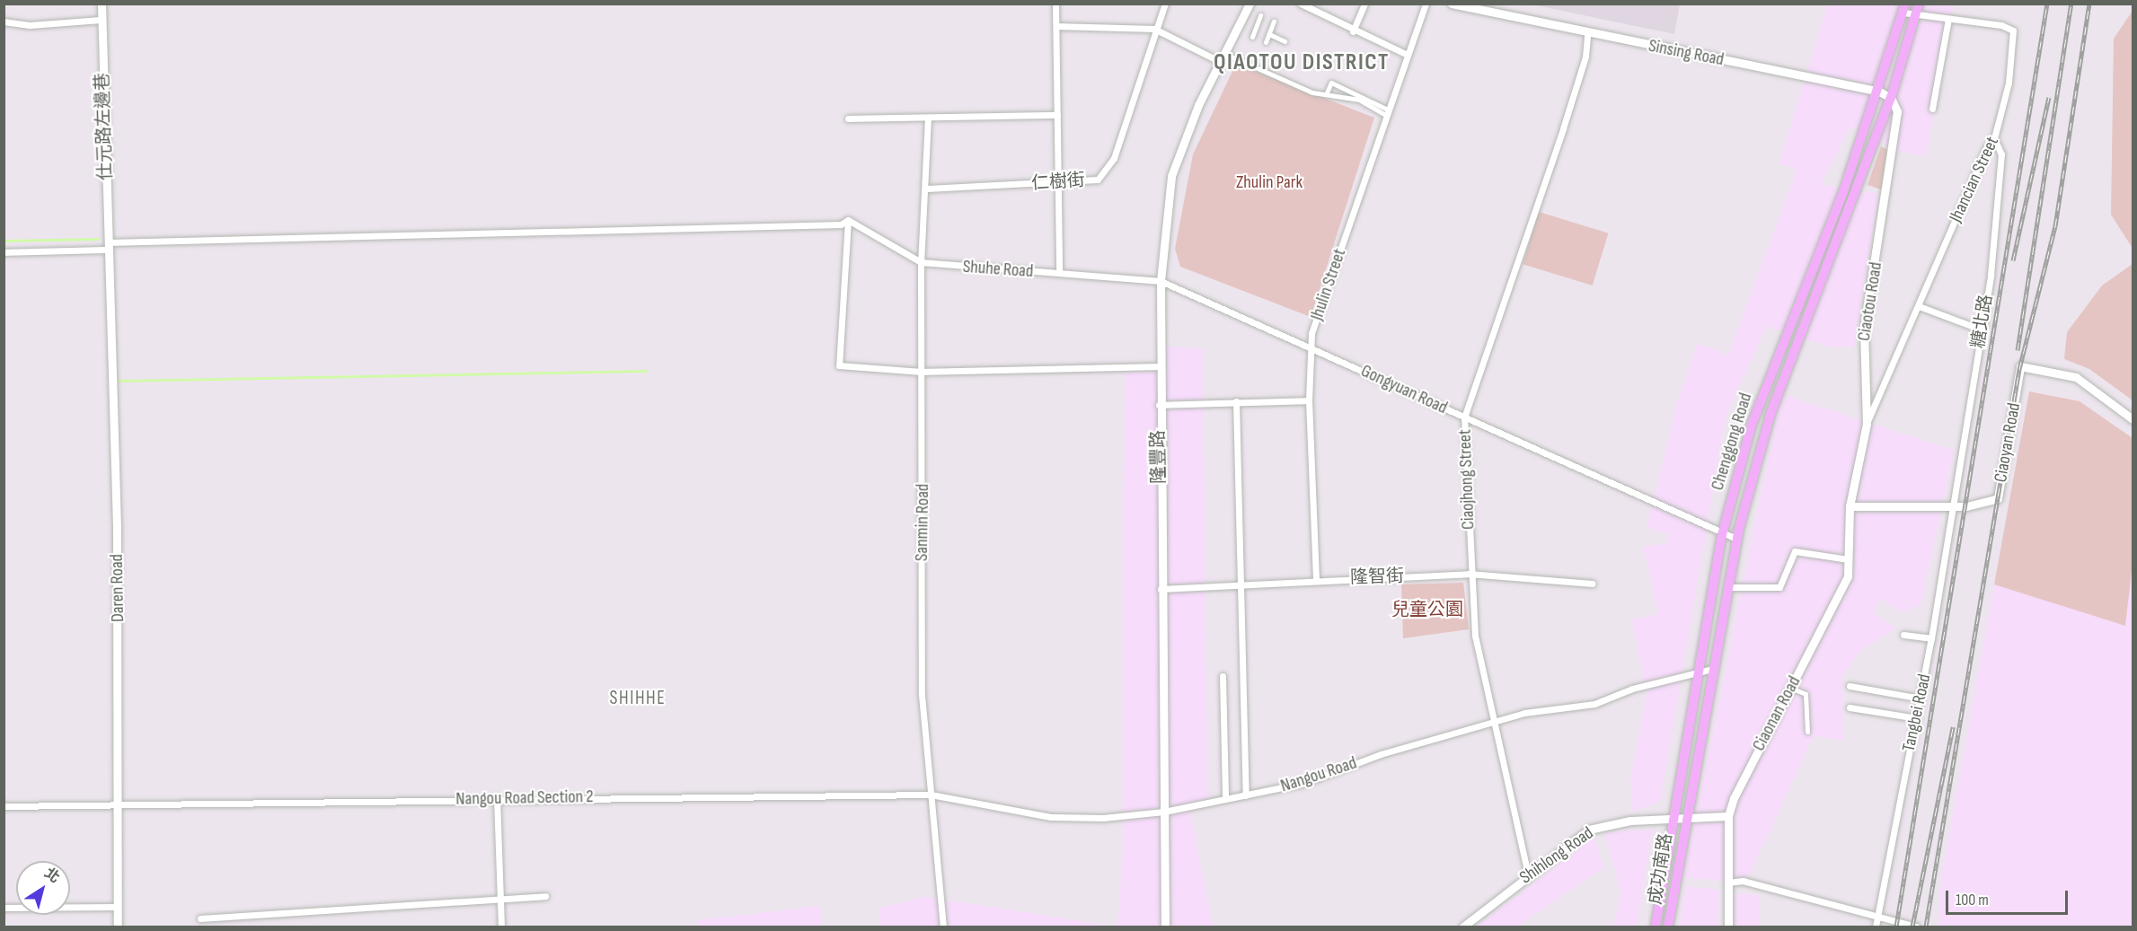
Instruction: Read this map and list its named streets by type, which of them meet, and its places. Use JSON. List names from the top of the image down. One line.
{"streets":{"main road":["Chenggong Road","成功南路"],"street":["Sinsing Road","仕元路左邊巷","Jhancian Street","仁樹街","Shuhe Road","Jhulin Street","Ciaotou Road","糖北路","Gongyuan Road","Ciaoyan Road","隆豐路","Ciaojhong Street","Sanmin Road","隆智街","Daren Road","Tangbei Road","Ciaonan Road","Nangou Road","Nangou Road Section 2","Shihlong Road"]},"crossings":[["Sinsing Road","Ciaotou Road"],["Sinsing Road","Chenggong Road"],["Sinsing Road","Ciaojhong Street"],["仕元路左邊巷","Daren Road"],["Jhancian Street","Ciaotou Road"],["Jhancian Street","糖北路"],["Jhancian Street","Chenggong Road"],["仁樹街","Sanmin Road"],["Shuhe Road","Gongyuan Road"],["Shuhe Road","隆豐路"],["Shuhe Road","Sanmin Road"],["Jhulin Street","Gongyuan Road"],["Jhulin Street","隆智街"],["Ciaotou Road","Chenggong Road"],["Ciaotou Road","Ciaoyan Road"],["Ciaotou Road","Ciaonan Road"],["糖北路","Ciaoyan Road"],["糖北路","Tangbei Road"],["Gongyuan Road","Chenggong Road"],["Gongyuan Road","隆豐路"],["Gongyuan Road","Ciaojhong Street"],["Chenggong Road","Nangou Road"],["Chenggong Road","Shihlong Road"],["Chenggong Road","成功南路"],["Ciaoyan Road","Tangbei Road"],["Ciaoyan Road","Ciaonan Road"],["隆豐路","隆智街"],["隆豐路","Nangou Road"],["Ciaojhong Street","隆智街"],["Ciaojhong Street","Nangou Road"],["Ciaojhong Street","Shihlong Road"],["Sanmin Road","Nangou Road"],["Sanmin Road","Nangou Road Section 2"],["Daren Road","Nangou Road Section 2"],["Ciaonan Road","Shihlong Road"],["Nangou Road","Nangou Road Section 2"],["Shihlong Road","成功南路"]],"districts":["QIAOTOU DISTRICT","SHIHHE"],"parks":["Zhulin Park","兒童公園"],"scale_bar":"100 m","north":"top right"}
